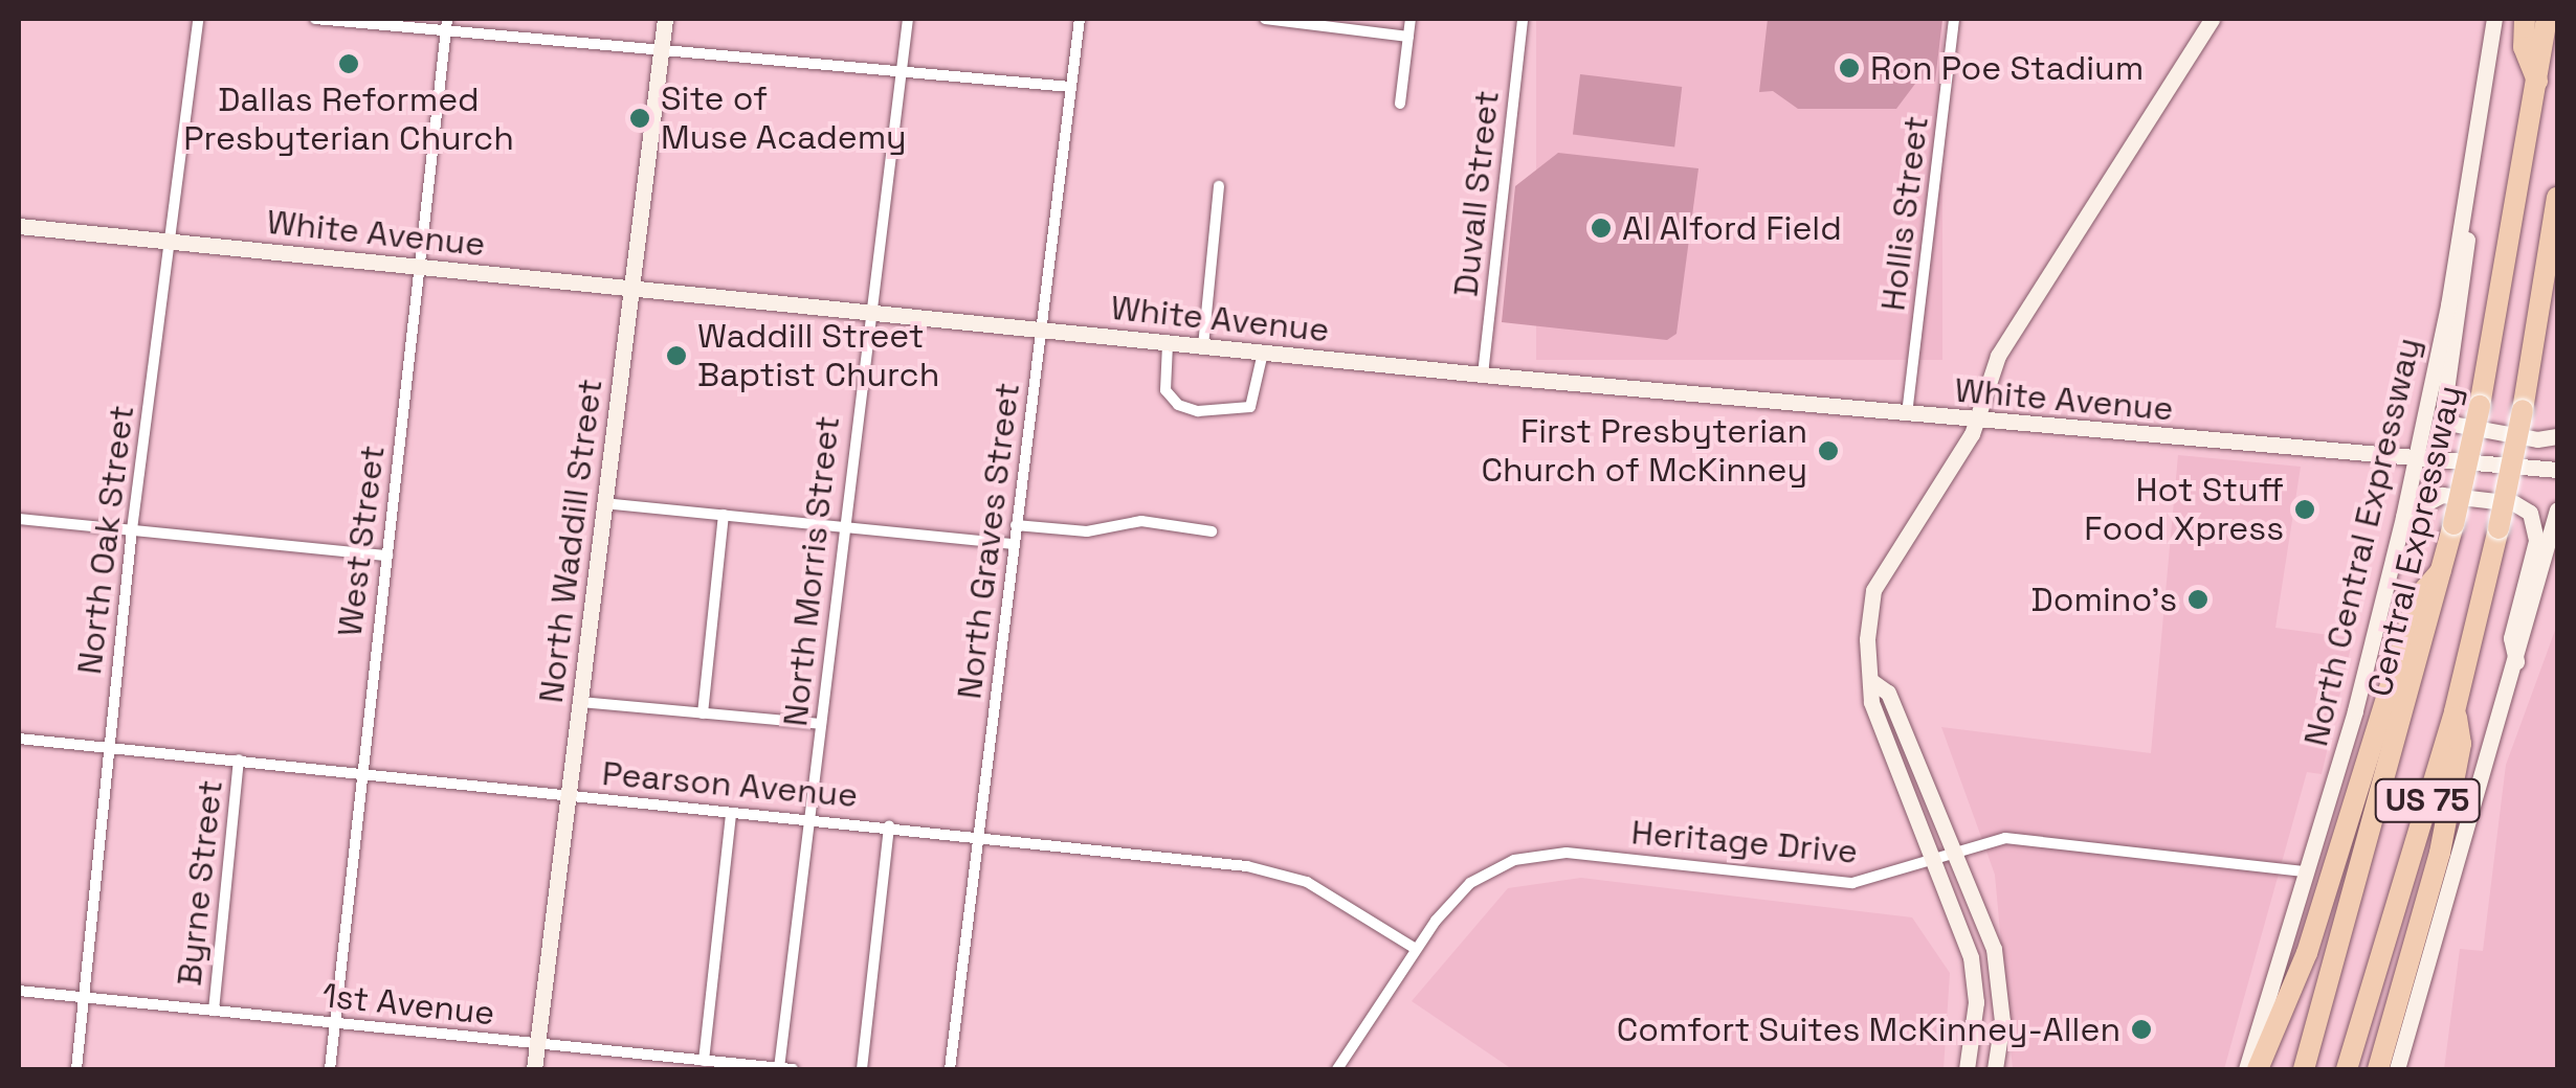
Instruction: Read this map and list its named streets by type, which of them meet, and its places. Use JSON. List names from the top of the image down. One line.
{"streets":{"highway":["Central Expressway","US 75"],"street":["Duvall Street","Hollis Street","White Avenue","North Oak Street","West Street","North Waddill Street","North Graves Street","North Central Expressway","North Morris Street","Pearson Avenue","Heritage Drive","Byrne Street","1st Avenue"]},"crossings":[["Duvall Street","White Avenue"],["Hollis Street","White Avenue"],["White Avenue","North Oak Street"],["White Avenue","West Street"],["White Avenue","North Waddill Street"],["White Avenue","North Graves Street"],["White Avenue","North Central Expressway"],["White Avenue","North Morris Street"],["North Oak Street","Pearson Avenue"],["North Oak Street","1st Avenue"],["West Street","Pearson Avenue"],["West Street","1st Avenue"],["North Waddill Street","Pearson Avenue"],["North Waddill Street","1st Avenue"],["North Graves Street","Pearson Avenue"],["North Central Expressway","Heritage Drive"],["North Morris Street","Pearson Avenue"],["North Morris Street","1st Avenue"],["Pearson Avenue","Heritage Drive"],["Pearson Avenue","Byrne Street"],["Byrne Street","1st Avenue"]],"places":["Dallas Reformed Presbyterian Church","Ron Poe Stadium","Site of Muse Academy","Al Alford Field","Waddill Street Baptist Church","First Presbyterian Church of McKinney","Hot Stuff Food Xpress","Domino's","Comfort Suites McKinney-Allen"]}
